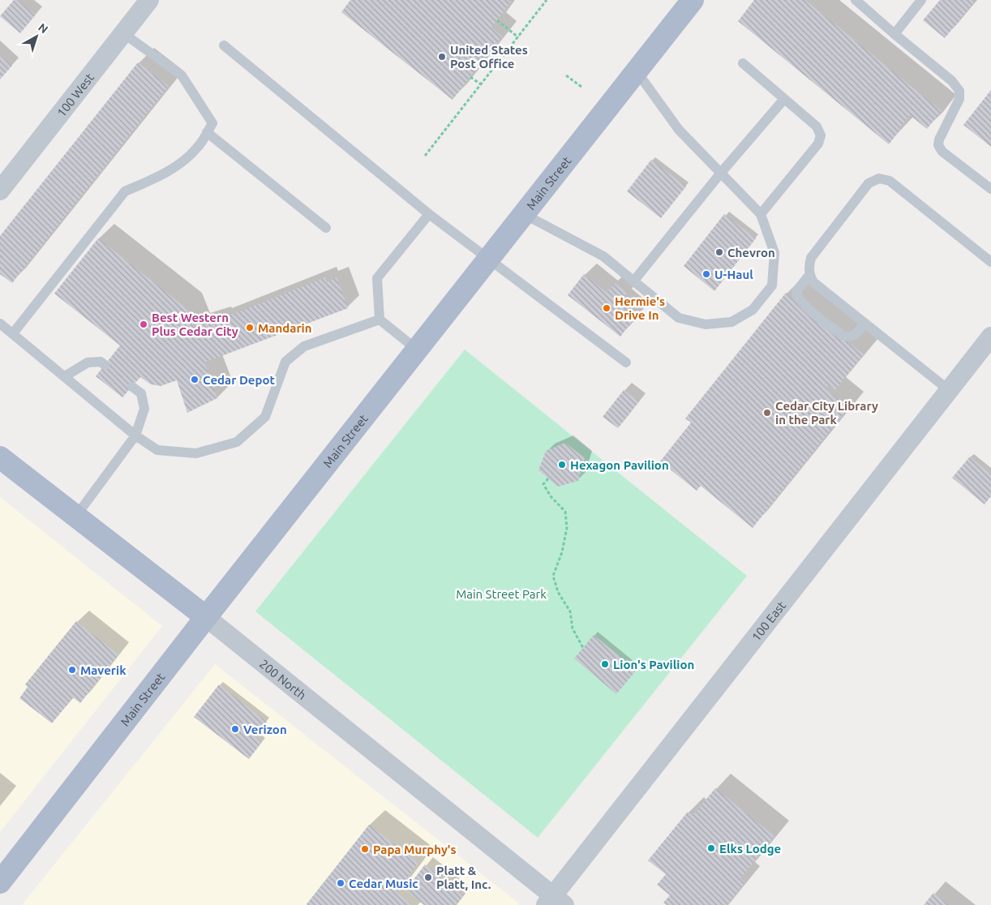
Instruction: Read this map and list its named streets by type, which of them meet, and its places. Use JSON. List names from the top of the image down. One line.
{"streets":{"main road":["Main Street","200 North"],"street":["100 West","100 East"]},"crossings":[["Main Street","200 North"],["100 East","200 North"]],"parks":["Main Street Park"],"places":["United States Post Office","Chevron","U-Haul","Hermie's Drive In","Best Western Plus Cedar City","Mandarin","Cedar Depot","Cedar City Library in the Park","Hexagon Pavilion","Lion's Pavilion","Maverik","Verizon","Elks Lodge","Papa Murphy's","Platt & Platt, Inc.","Cedar Music"],"north":"top right"}
